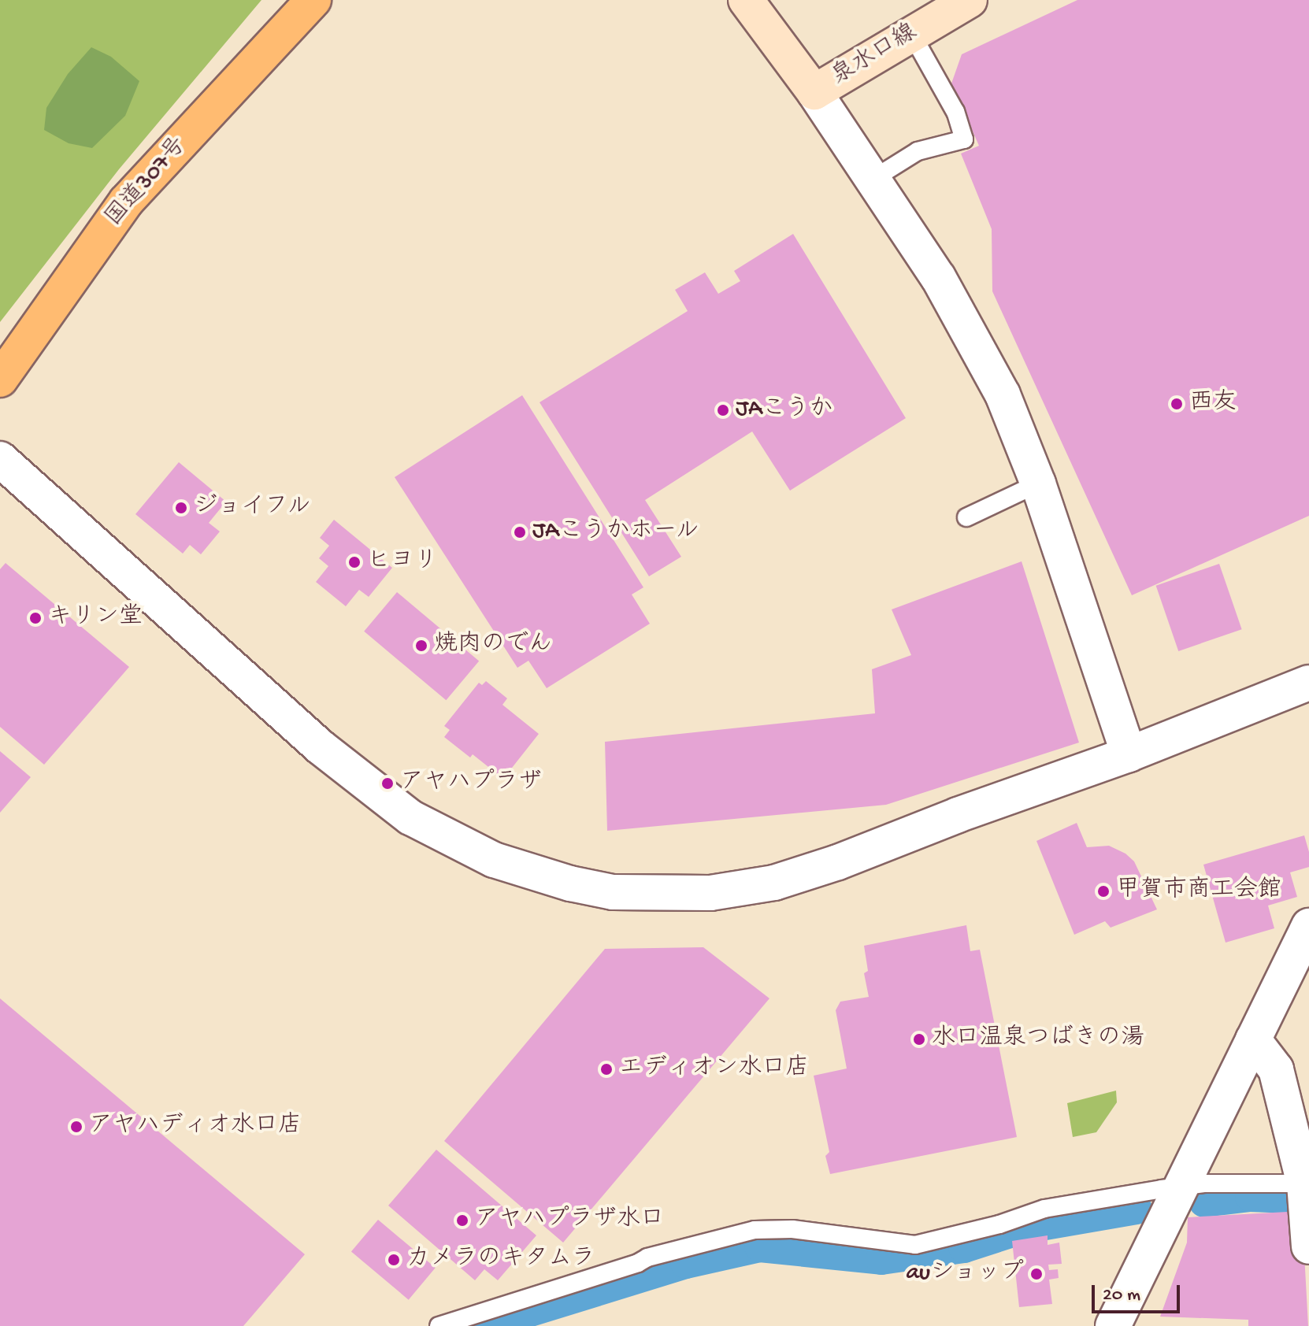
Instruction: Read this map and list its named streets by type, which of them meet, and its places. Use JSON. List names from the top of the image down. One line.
{"streets":{"highway":["国道307号"],"main road":["泉水口線"]},"places":["西友","JAこうか","ジョイフル","JAこうかホール","ヒヨリ","キリン堂","焼肉のでん","アヤハプラザ","甲賀市商工会館","水口温泉つばきの湯","エディオン水口店","アヤハディオ水口店","アヤハプラザ水口","カメラのキタムラ","auショップ"],"scale_bar":"20 m"}
